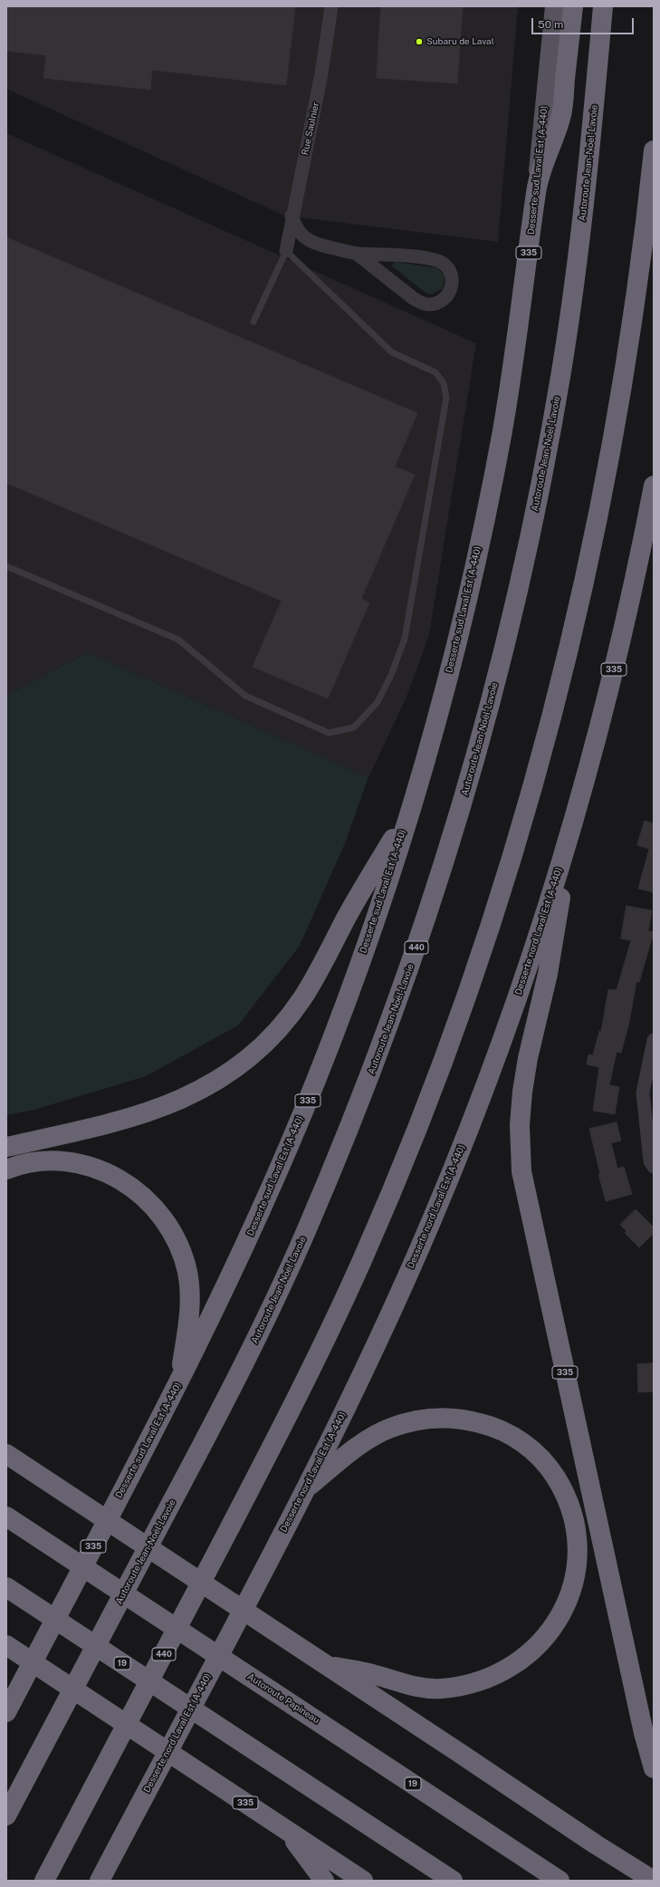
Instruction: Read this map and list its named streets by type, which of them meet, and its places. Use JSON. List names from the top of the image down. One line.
{"streets":{"highway":["Autoroute Jean-Noël-Lavoie","Desserte sud Laval Est (A-440)","335","Desserte nord Laval Est (A-440)","440","19","Autoroute Papineau"],"street":["Rue Saulnier"]},"crossings":[["335","Desserte nord Laval Est (A-440)"]],"places":["Subaru de Laval"],"scale_bar":"50 m"}
